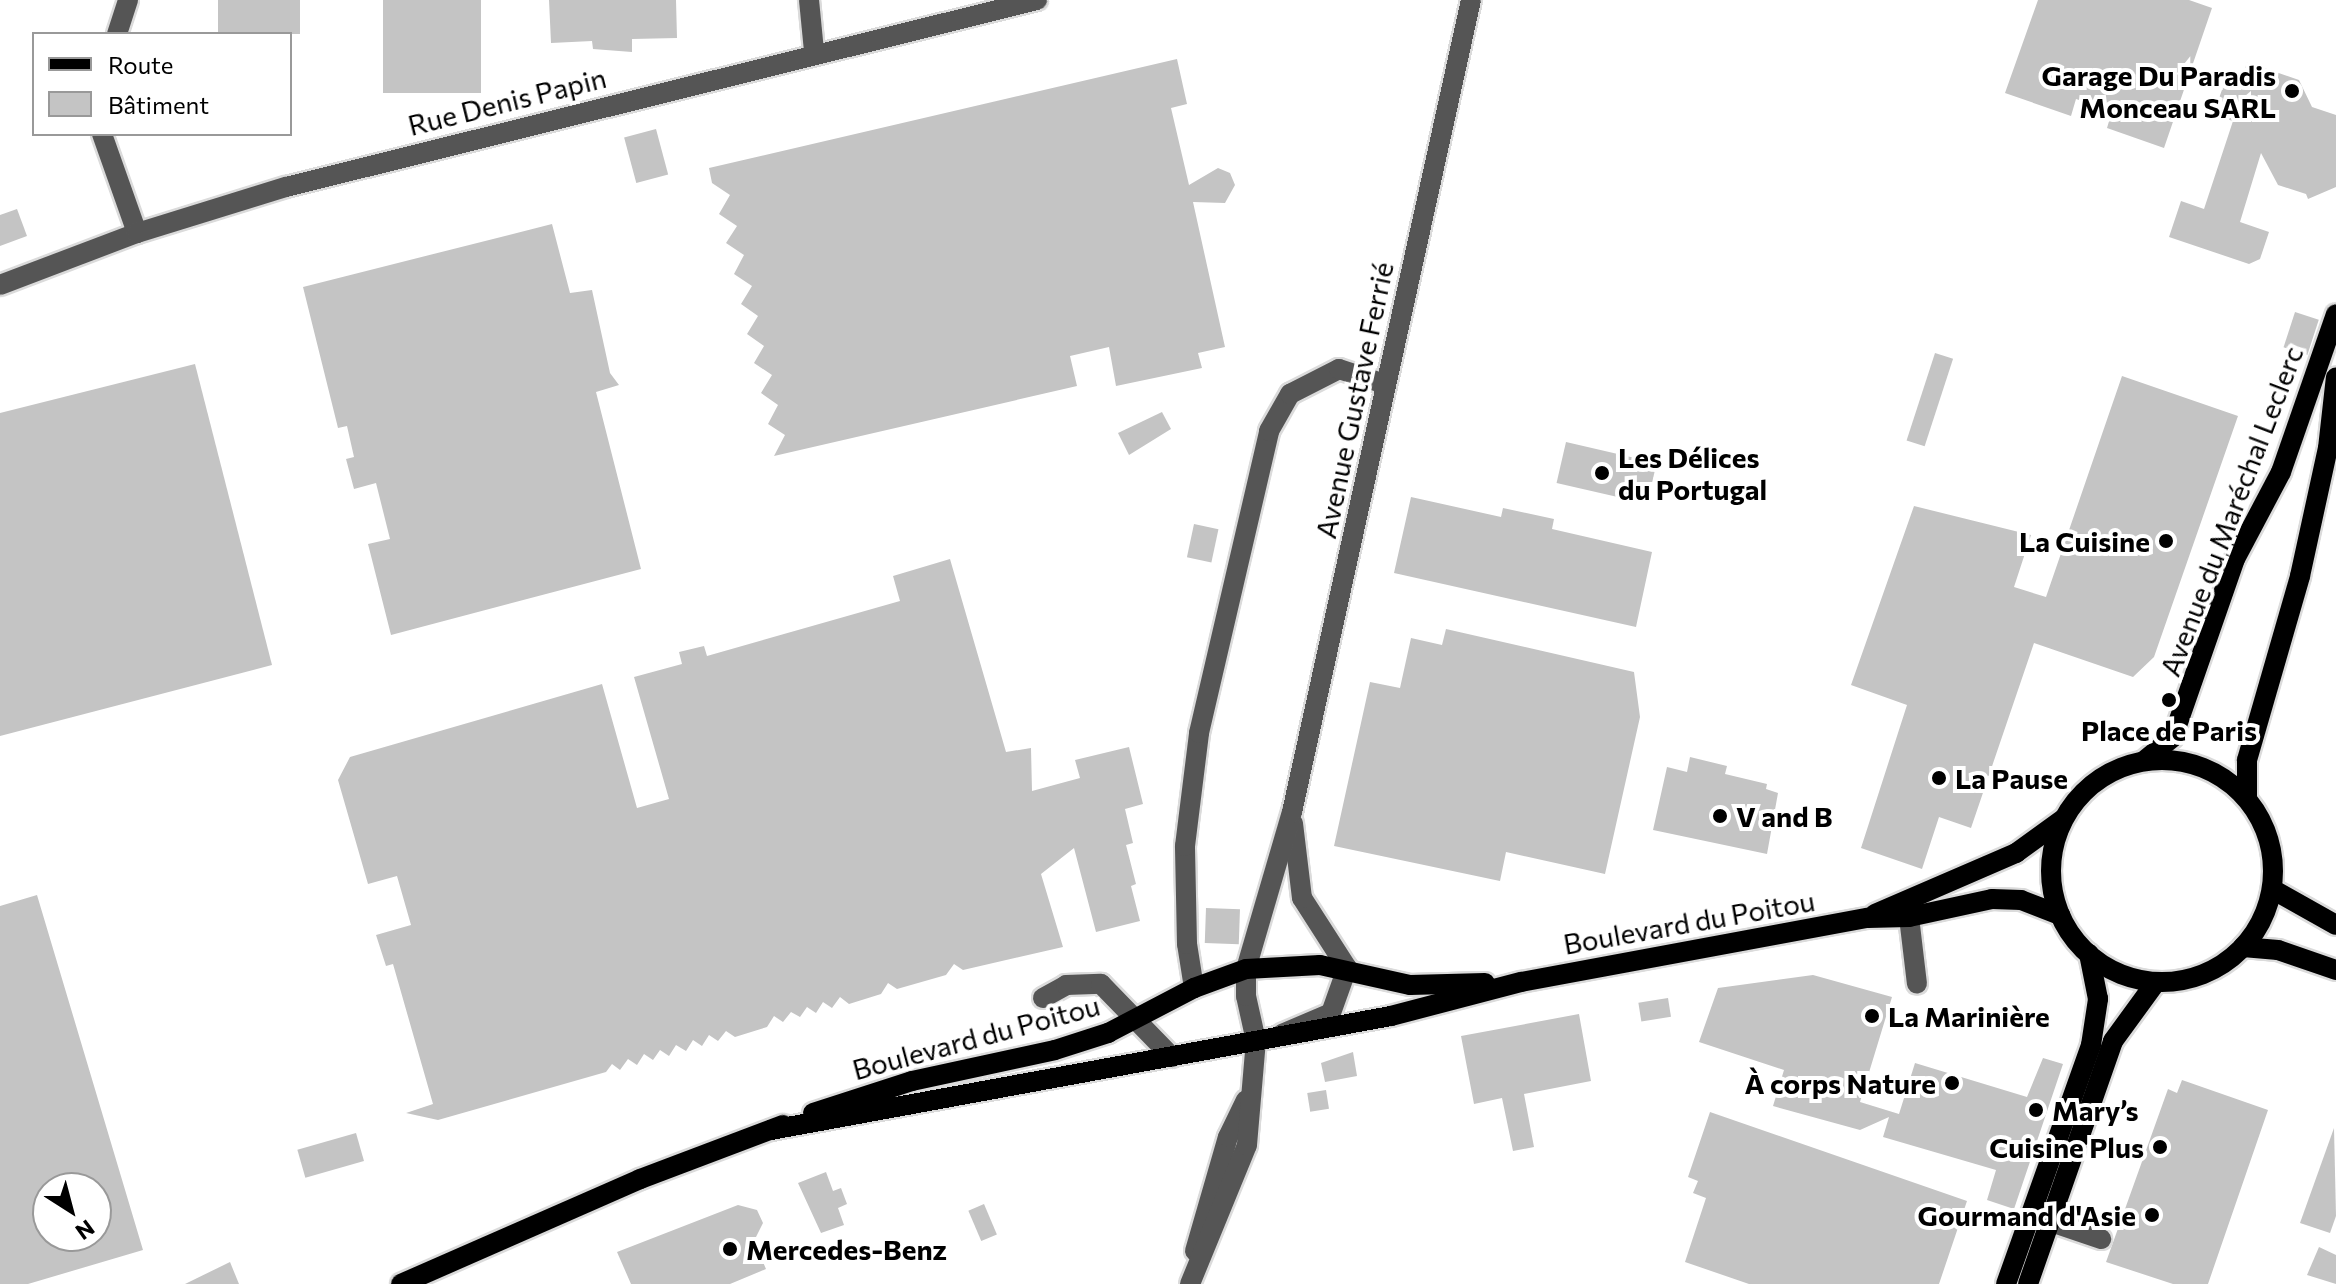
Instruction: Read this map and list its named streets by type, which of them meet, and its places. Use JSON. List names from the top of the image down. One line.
{"streets":{"main road":["Avenue du Maréchal Leclerc","Boulevard du Poitou"],"street":["Rue Denis Papin","Avenue Gustave Ferrié"]},"crossings":[["Avenue Gustave Ferrié","Boulevard du Poitou"],["Avenue du Maréchal Leclerc","Boulevard du Poitou"]],"places":["Garage Du Paradis Monceau SARL","Les Délices du Portugal","La Cuisine","Place de Paris","La Pause","V and B","La Marinière","À corps Nature","Mary’s","Cuisine Plus","Gourmand d'Asie","Mercedes-Benz"],"legend":["Route","Bâtiment"],"north":"bottom right"}
